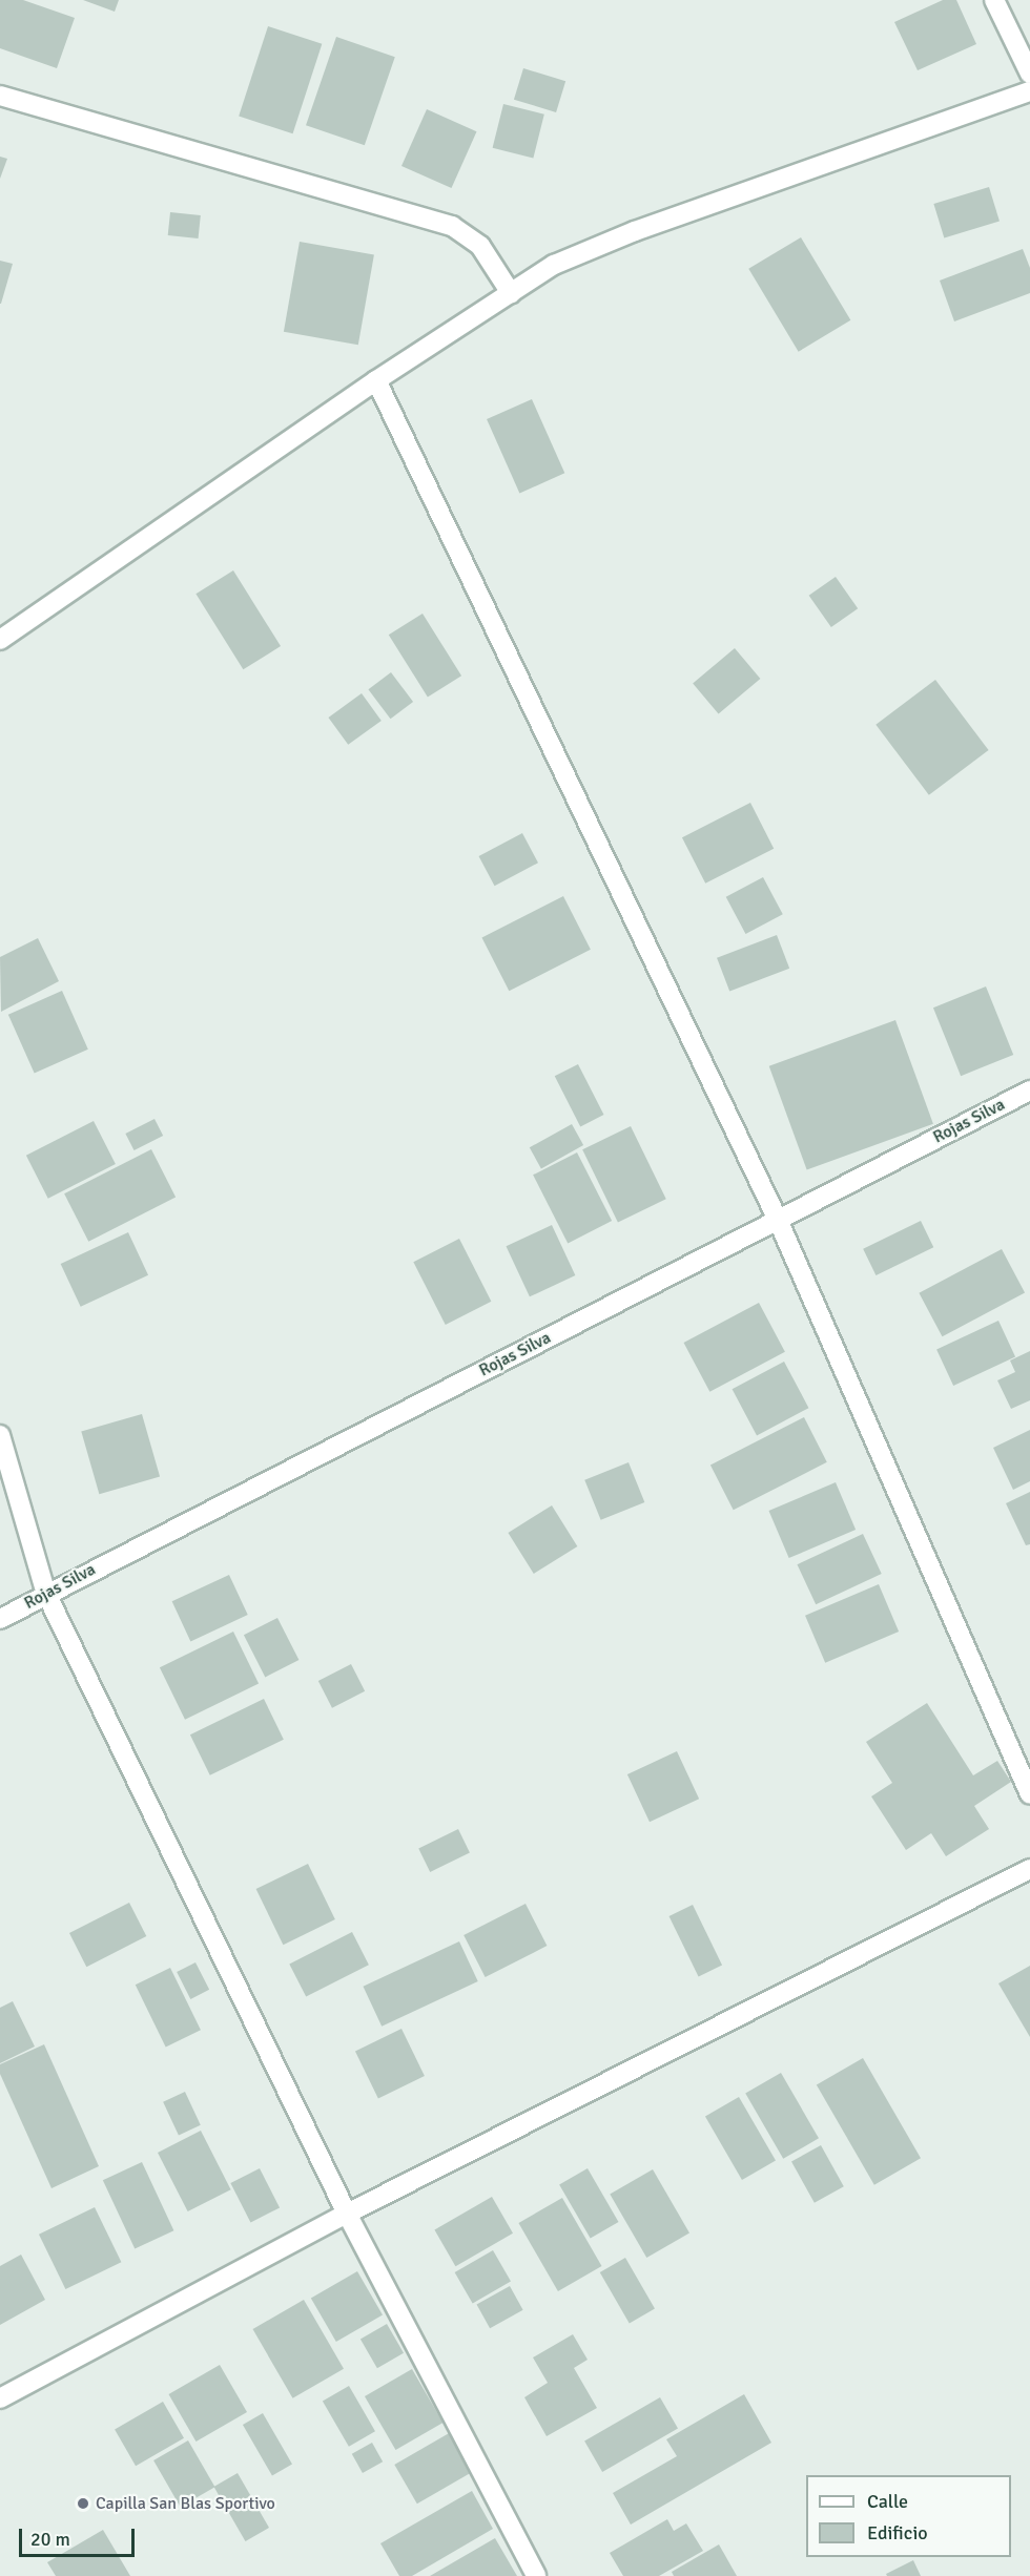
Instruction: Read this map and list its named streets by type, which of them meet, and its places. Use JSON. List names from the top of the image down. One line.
{"streets":{"street":["Rojas Silva"]},"places":["Capilla San Blas Sportivo"],"legend":["Calle","Edificio"],"scale_bar":"20 m"}
